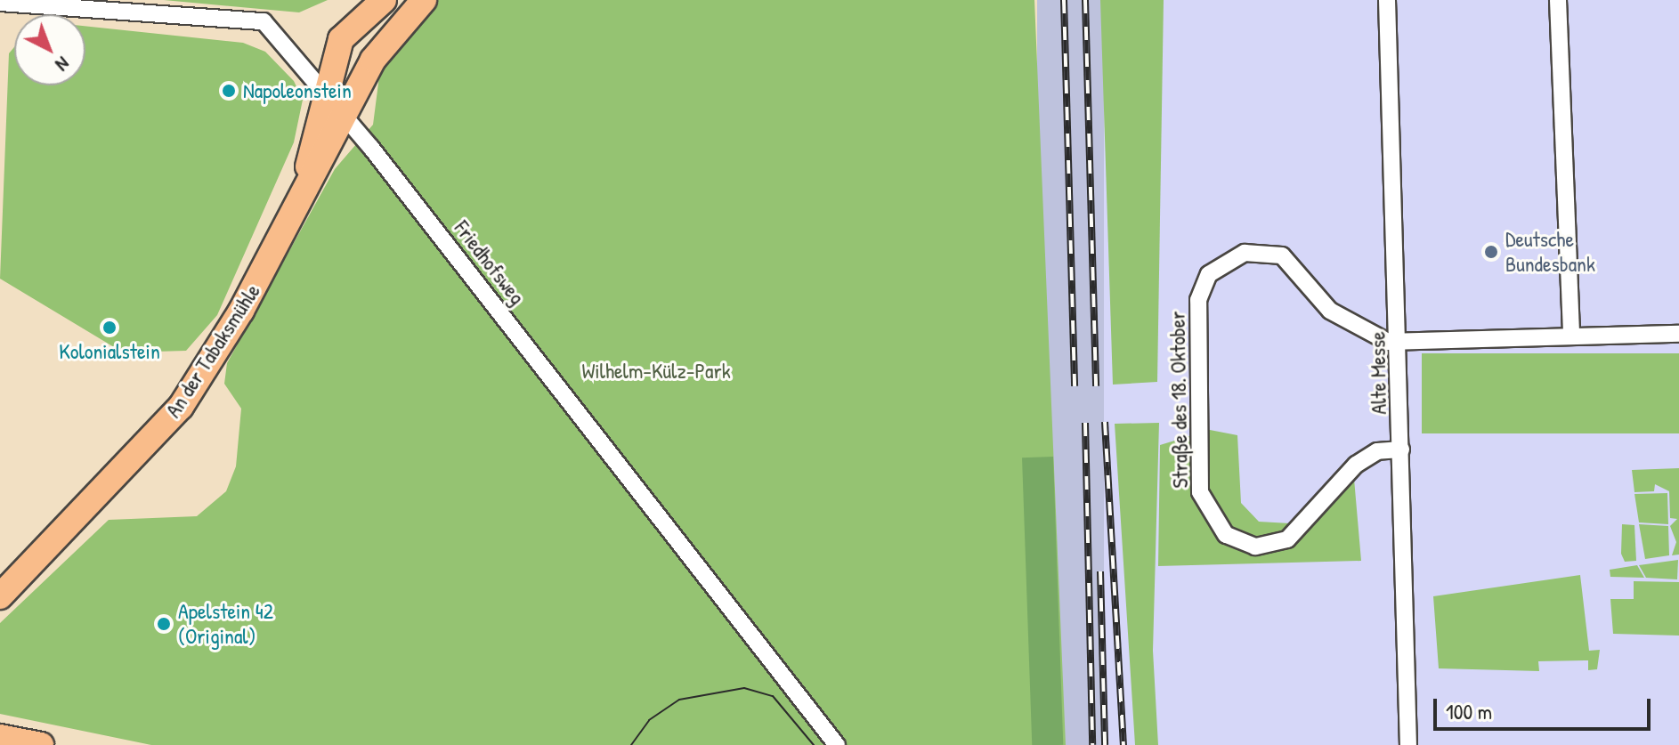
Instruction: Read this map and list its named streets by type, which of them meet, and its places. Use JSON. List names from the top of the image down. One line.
{"streets":{"main road":["An der Tabaksmühle"],"street":["Friedhofsweg","Alte Messe","Straße des 18. Oktober"]},"crossings":[["Friedhofsweg","An der Tabaksmühle"],["Alte Messe","Straße des 18. Oktober"]],"parks":["Wilhelm-Külz-Park"],"places":["Napoleonstein","Deutsche Bundesbank","Kolonialstein","Apelstein 42 (Original)"],"scale_bar":"100 m","north":"bottom right"}
